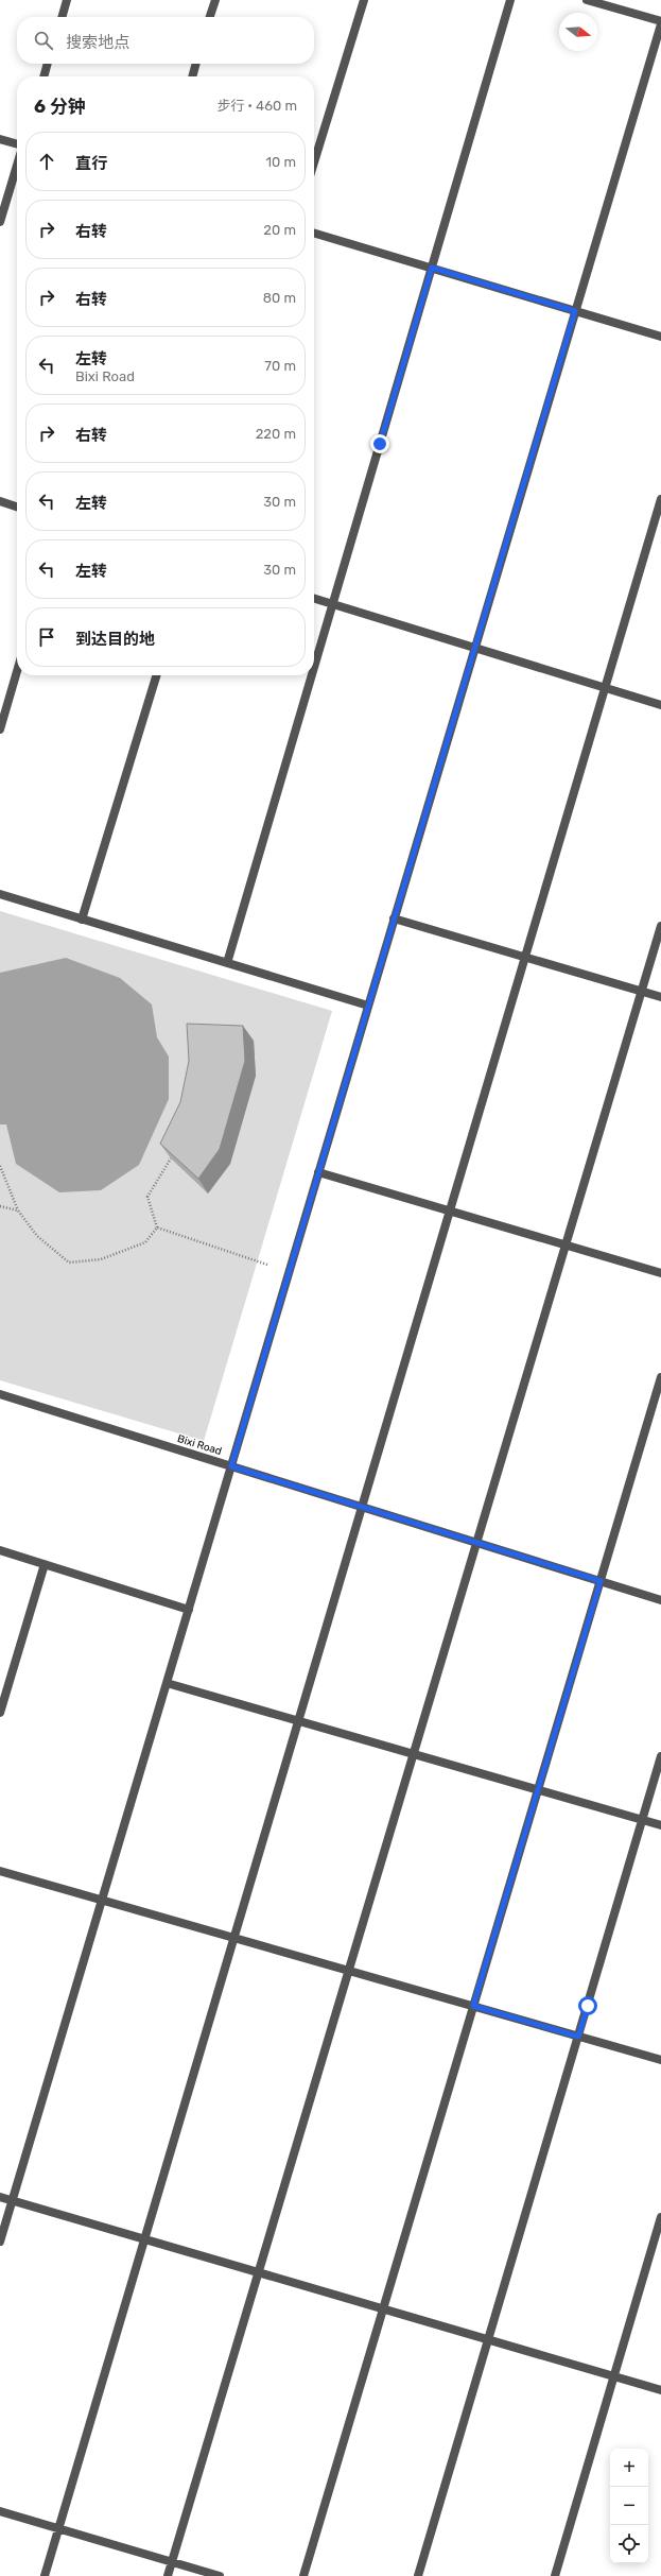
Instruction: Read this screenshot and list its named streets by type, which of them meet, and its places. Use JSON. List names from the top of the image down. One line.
{"streets":{"street":["Bixi Road"]},"north":"right","page":{"search":"搜索地点","heading":["6 分钟","步行 · 460 m"],"list":[["直行","10 m"],["右转","20 m"],["右转","80 m"],["左转","Bixi Road","70 m"],["右转","220 m"],["左转","30 m"],["左转","30 m"],"到达目的地"],"map_buttons":["+","−"]}}
